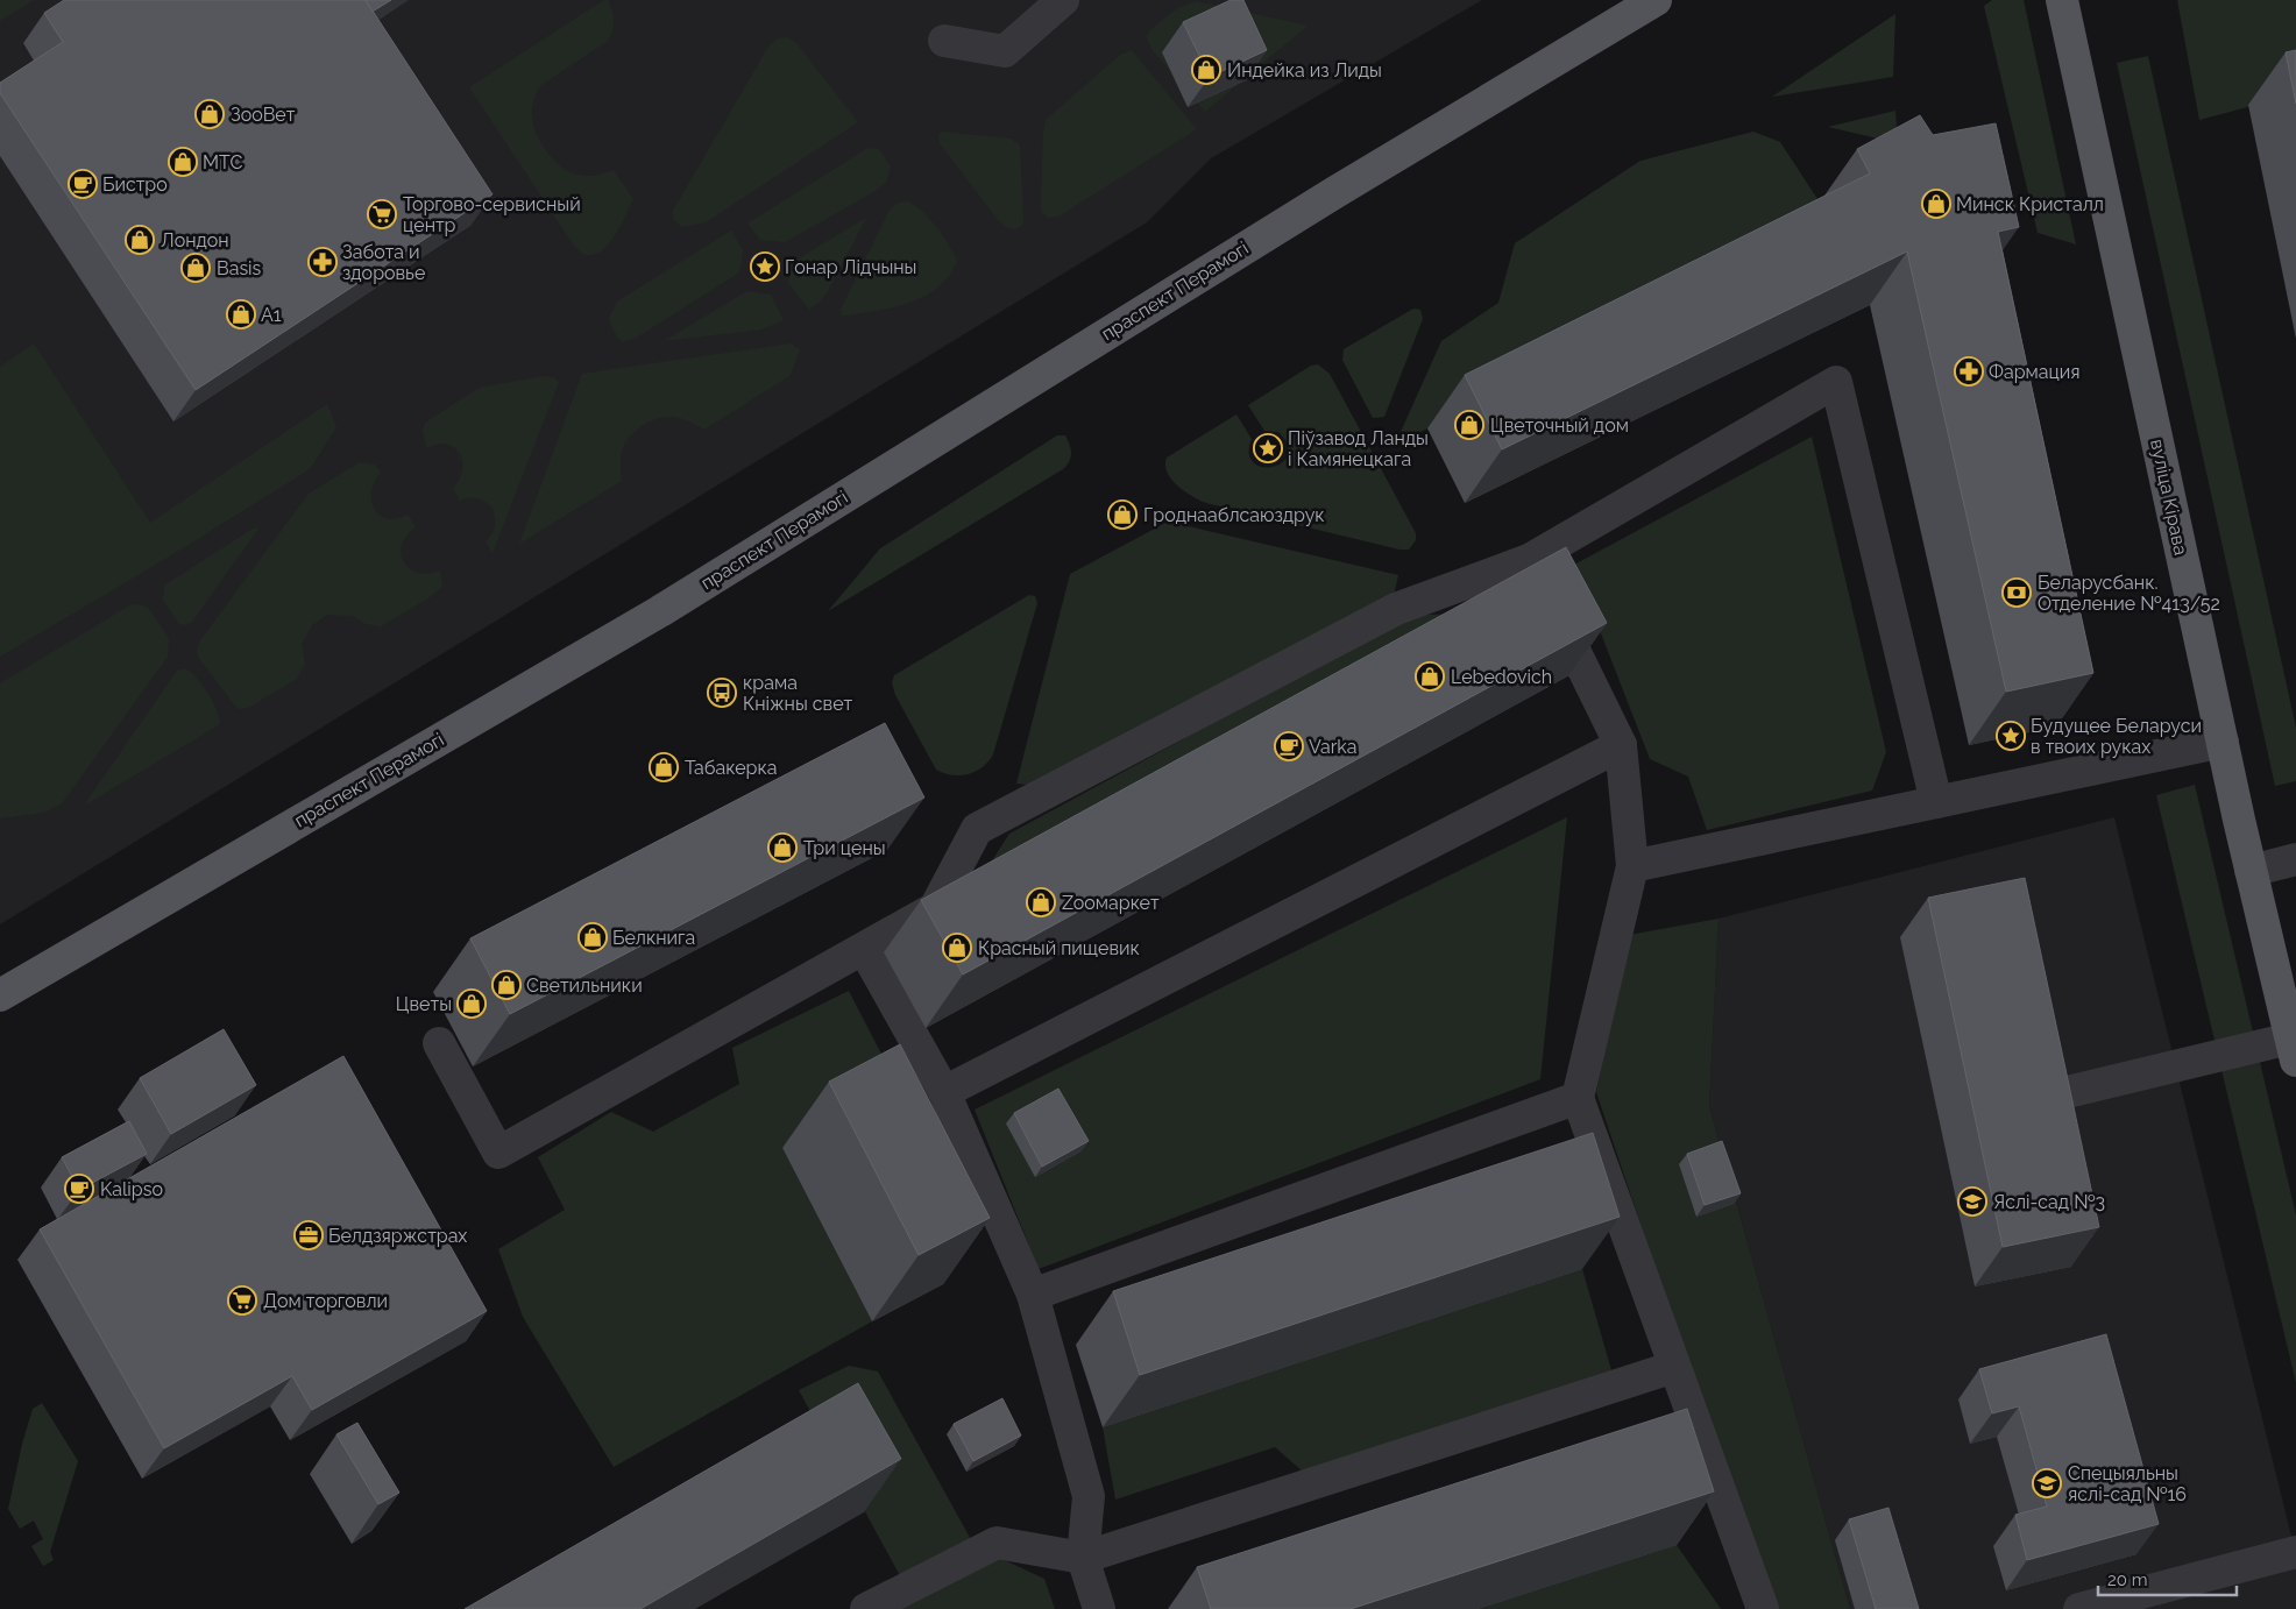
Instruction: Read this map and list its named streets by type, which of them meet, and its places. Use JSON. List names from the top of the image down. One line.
{"streets":{"main road":["праспект Перамогі","вуліца Кірава"]},"places":{"shop":["Индейка из Лиды","ЗооВет","МТС","Минск Кристалл","Лондон","Basis","A1","Цветочный дом","Гроднааблсаюздрук","Lebedovich","Табакерка","Три цены","Zooмаркет","Белкнига","Красный пищевик","Светильники","Цветы"],"cafe":["Бистро","Varka","Kalipso"],"supermarket":["Торгово-сервисный центр","Дом торговли"],"pharmacy":["Забота и здоровье","Фармация"],"place":["Гонар Лідчыны","Піўзавод Ланды і Камянецкага","Будущее Беларуси в твоих руках"],"bank":["Беларусбанк. Отделение №413/52"],"bus stop":["крама Кніжны свет"],"school or university":["Яслі-сад №3","Спецыяльны яслі-сад №16"],"office":["Белдзяржстрах"]},"scale_bar":"20 m"}
